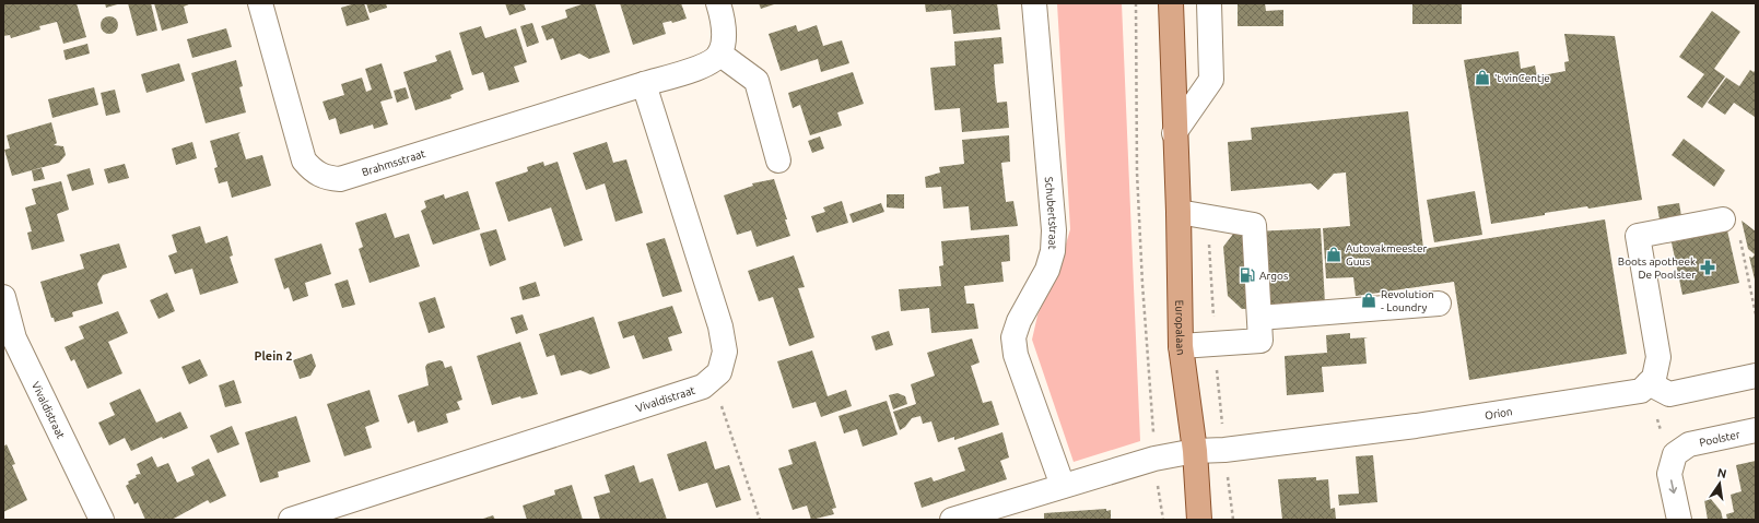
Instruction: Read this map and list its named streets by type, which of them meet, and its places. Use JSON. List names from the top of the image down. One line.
{"streets":{"main road":["Europalaan"],"street":["Brahmsstraat","Schubertstraat","Vivaldistraat","Orion","Poolster"]},"crossings":[["Brahmsstraat","Vivaldistraat"],["Europalaan","Orion"]],"districts":["Plein 2"],"places":{"shop":["'t vinCentje","Autovakmeester Guus","Revolution - Loundry"],"pharmacy":["Boots apotheek De Poolster"],"fuel station":["Argos"]},"north":"top"}
